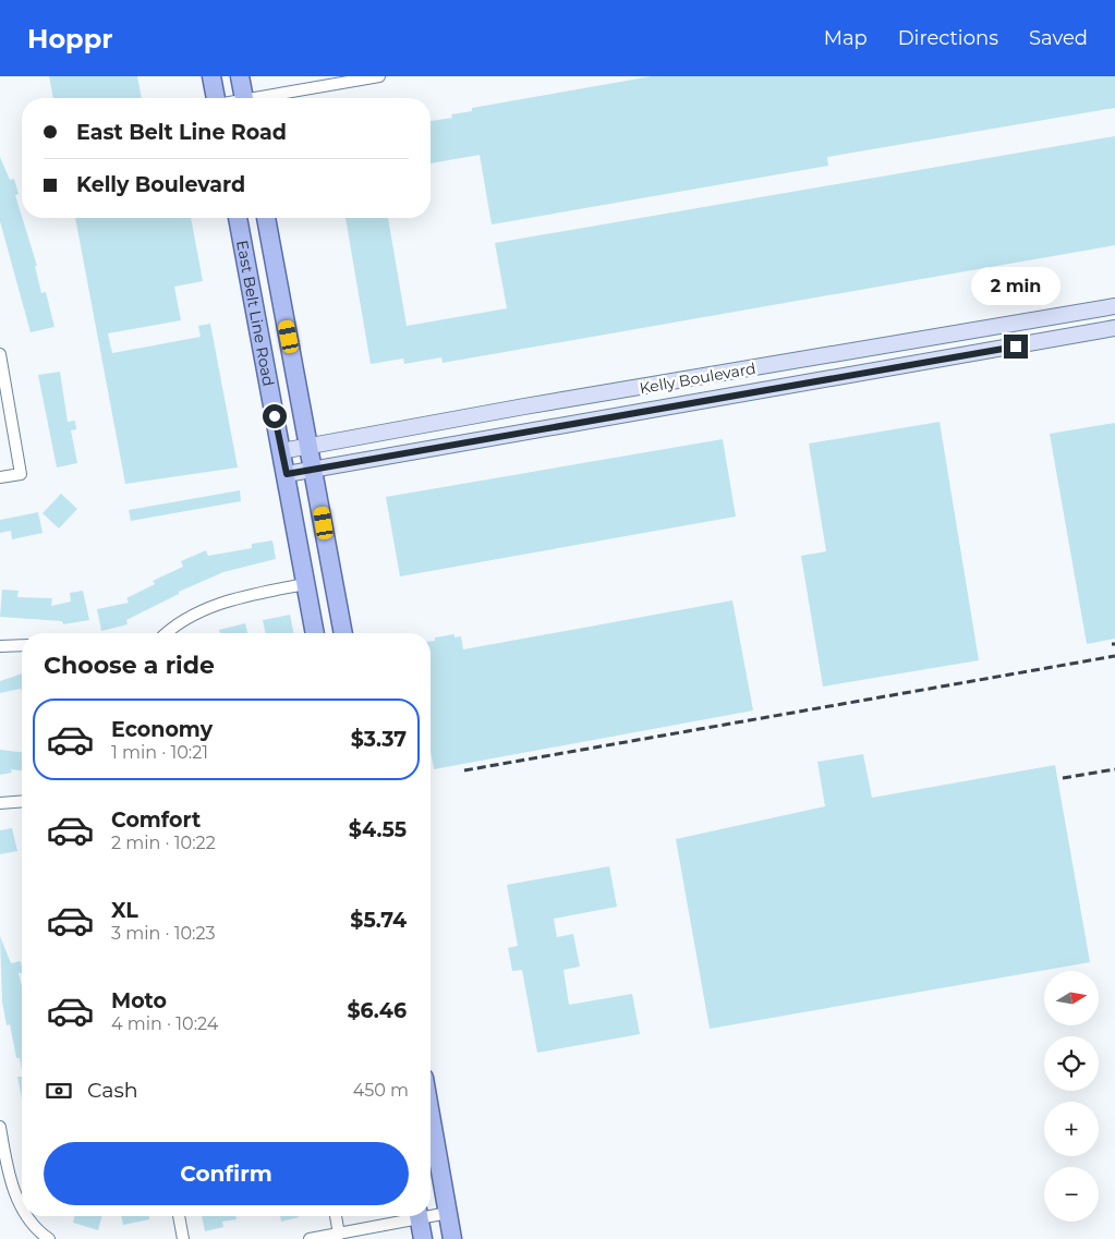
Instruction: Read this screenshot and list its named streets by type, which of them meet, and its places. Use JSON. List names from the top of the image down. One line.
{"streets":{"main road":["East Belt Line Road"],"street":["Kelly Boulevard"]},"crossings":[["East Belt Line Road","Kelly Boulevard"]],"north":"right","page":{"header":"Hoppr","nav":["Map","Directions","Saved"],"banner":["East Belt Line Road","Kelly Boulevard"],"bubble":"2 min","heading":"Choose a ride","list":[{"name":"Economy","note":"1 min · 10:21","value":"$3.37"},{"name":"Comfort","note":"2 min · 10:22","value":"$4.55"},{"name":"XL","note":"3 min · 10:23","value":"$5.74"},{"name":"Moto","note":"4 min · 10:24","value":"$6.46"}],"map_buttons":["+","−"],"pay":["Cash","450 m"],"buttons":"Confirm"}}
